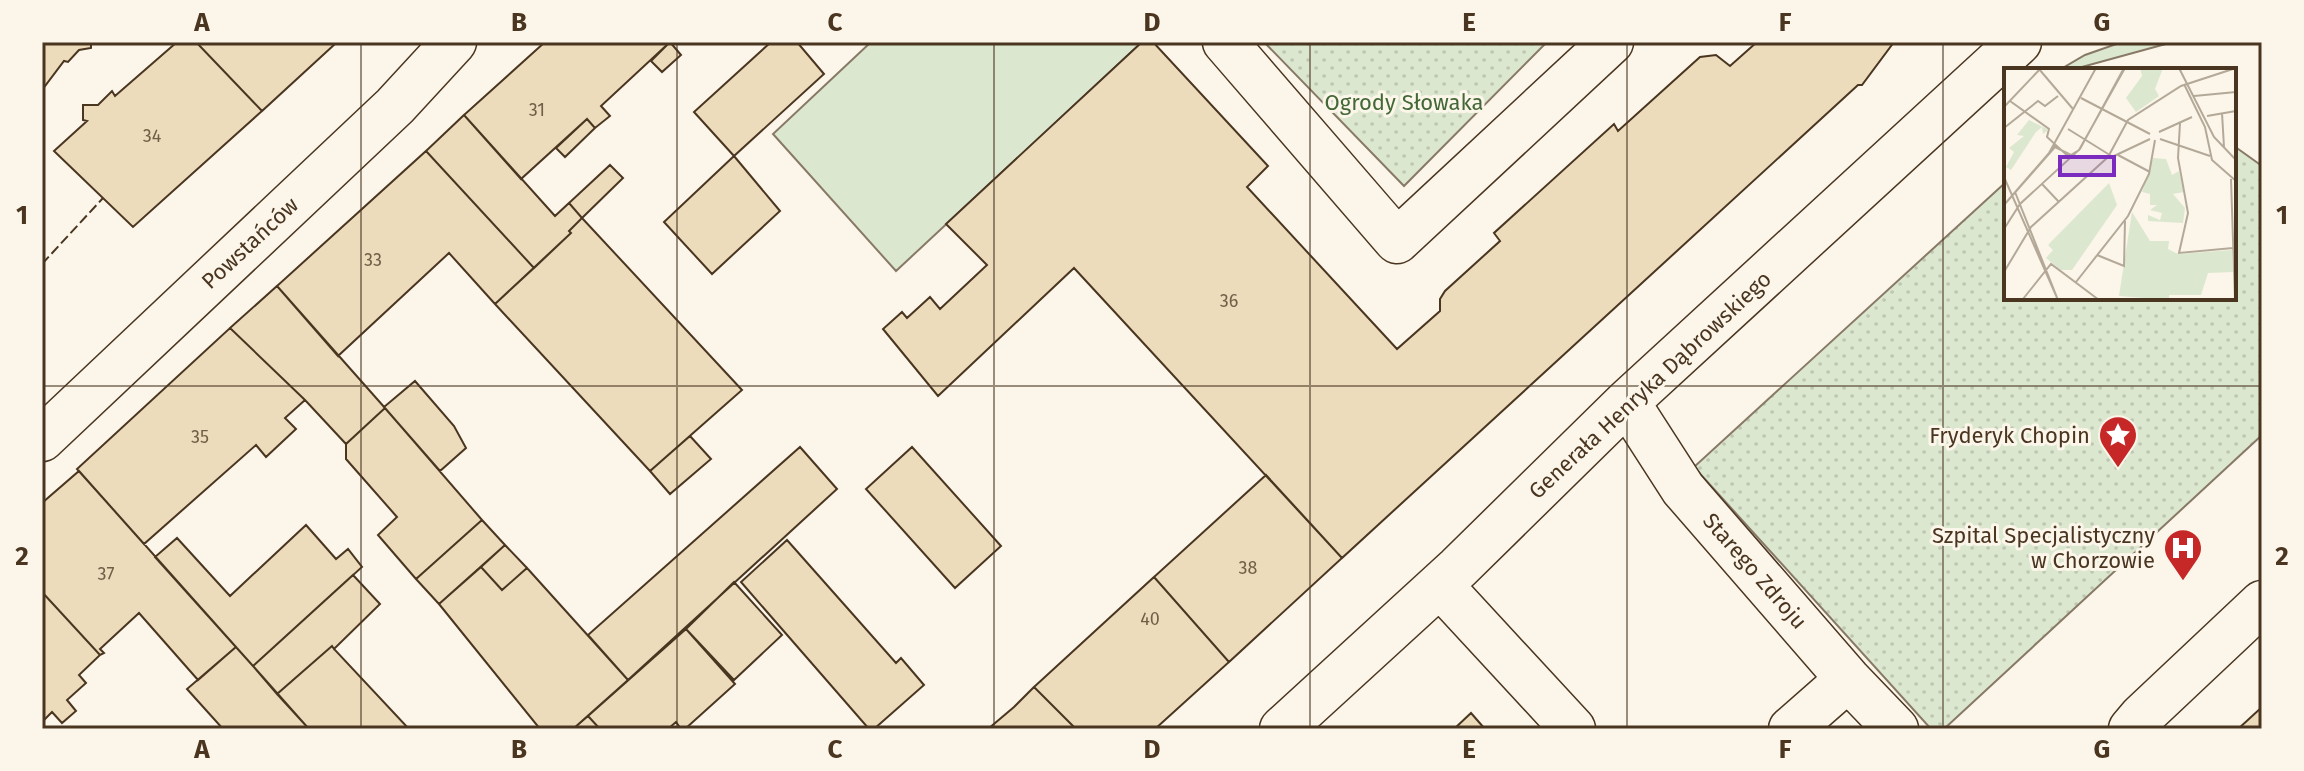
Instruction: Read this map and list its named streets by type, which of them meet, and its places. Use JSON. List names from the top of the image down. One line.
{"streets":{"street":["Powstańców","Generała Henryka Dąbrowskiego","Starego Zdroju"]},"crossings":[["Generała Henryka Dąbrowskiego","Starego Zdroju"]],"parks":["Ogrody Słowaka"],"places":{"place":["Fryderyk Chopin"],"hospital":["Szpital Specjalistyczny w Chorzowie"]},"house_numbers":["31","34","33","36","35","38","37","40"],"grid":{"columns":["A","B","C","D","E","F","G"],"rows":["1","2"]}}
